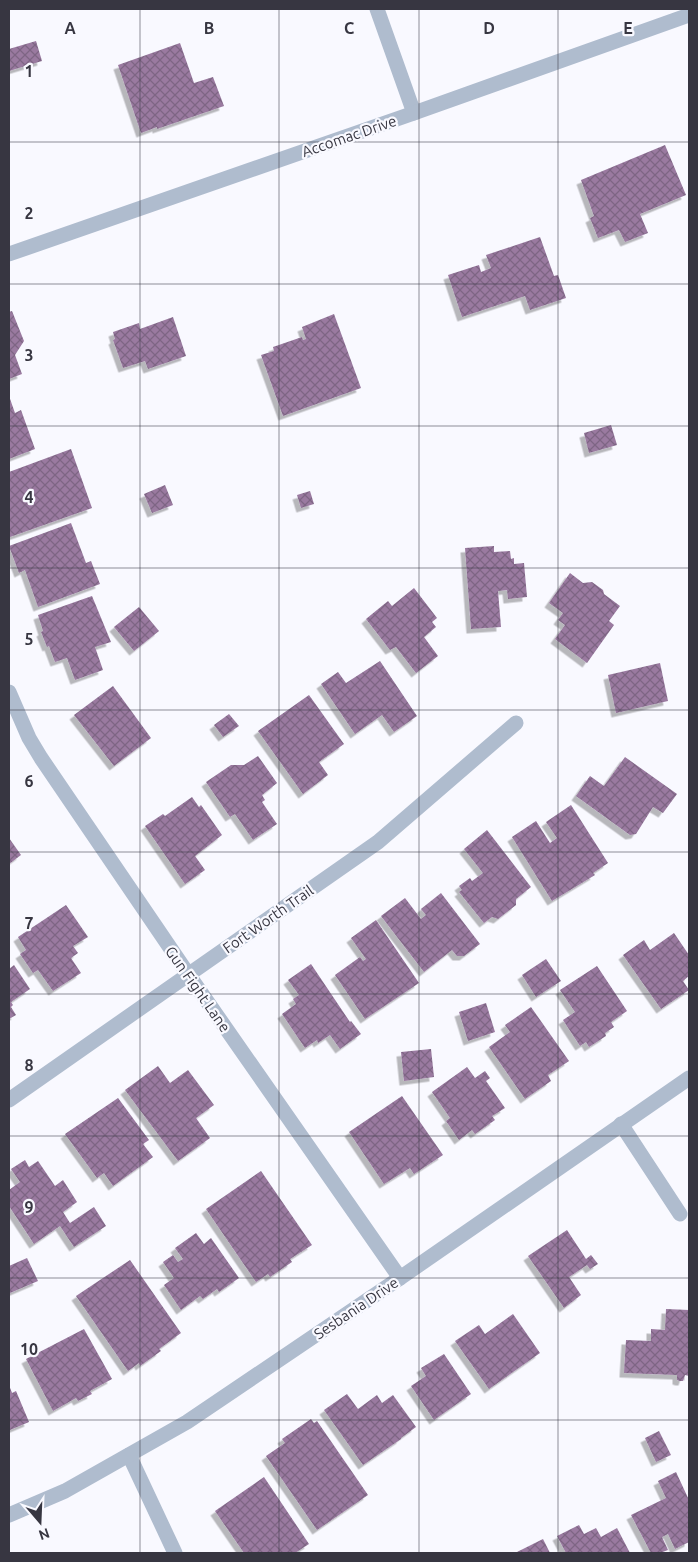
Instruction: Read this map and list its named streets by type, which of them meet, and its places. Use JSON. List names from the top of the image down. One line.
{"streets":{"street":["Accomac Drive","Fort Worth Trail","Gun Fight Lane","Sesbania Drive"]},"crossings":[["Fort Worth Trail","Gun Fight Lane"],["Gun Fight Lane","Sesbania Drive"]],"north":"bottom","grid":{"columns":["A","B","C","D","E"],"rows":["1","2","3","4","5","6","7","8","9","10"]}}
